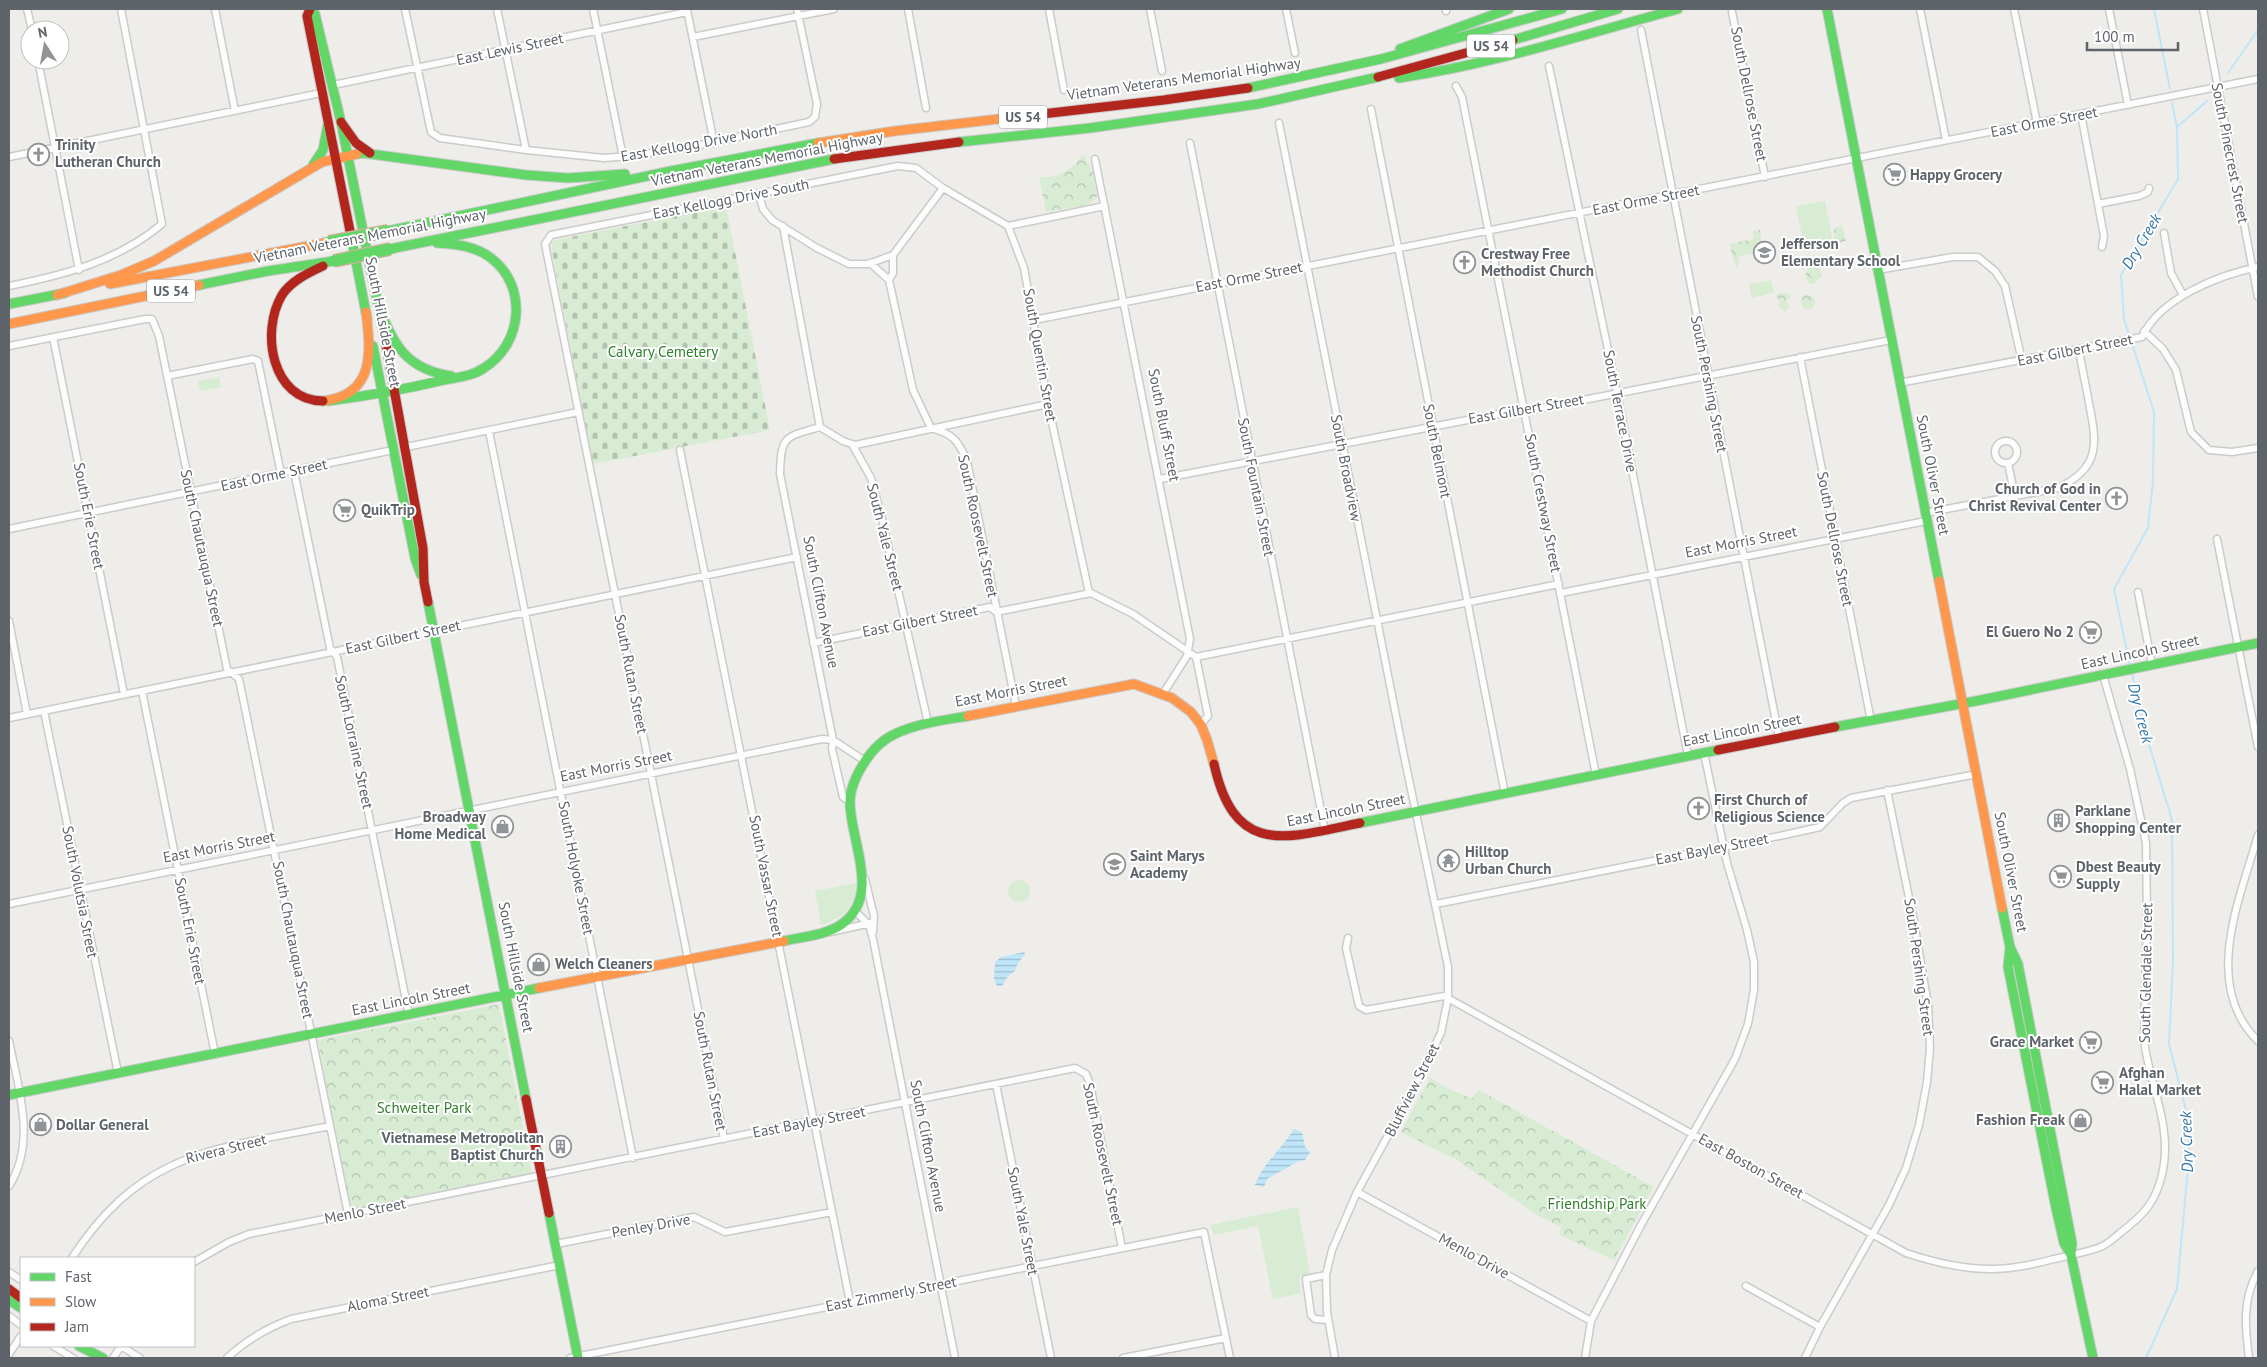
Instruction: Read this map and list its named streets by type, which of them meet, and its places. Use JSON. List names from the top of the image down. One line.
{"streets":{"main road":["US 54","Vietnam Veterans Memorial Highway","South Hillside Street","South Oliver Street","East Morris Street","South Clifton Avenue","East Lincoln Street"],"street":["East Lewis Street","South Dellrose Street","East Orme Street","East Kellogg Drive North","South Pinecrest Street","East Kellogg Drive South","East Gilbert Street","South Quentin Street","South Pershing Street","South Terrace Drive","South Bluff Street","South Belmont","South Broadview","South Fountain Street","South Crestway Street","South Erie Street","South Roosevelt Street","South Yale Street","South Chautauqua Street","South Rutan Street","South Lorraine Street","East Bayley Street","South Holyoke Street","South Vassar Street","South Volutsia Street","South Glendale Street","Bluffview Street","Rivera Street","East Boston Street","Menlo Street","Penley Drive","Menlo Drive","East Zimmerly Street","Aloma Street"]},"crossings":[["East Lewis Street","East Kellogg Drive North"],["East Lewis Street","South Hillside Street"],["South Dellrose Street","East Orme Street"],["South Dellrose Street","East Gilbert Street"],["South Dellrose Street","East Morris Street"],["South Dellrose Street","East Lincoln Street"],["East Orme Street","South Pinecrest Street"],["East Orme Street","South Hillside Street"],["East Orme Street","South Quentin Street"],["East Orme Street","South Pershing Street"],["East Orme Street","South Terrace Drive"],["East Orme Street","South Bluff Street"],["East Orme Street","South Belmont"],["East Orme Street","South Broadview"],["East Orme Street","South Oliver Street"],["East Orme Street","South Fountain Street"],["East Orme Street","South Crestway Street"],["East Orme Street","South Erie Street"],["East Orme Street","South Chautauqua Street"],["East Orme Street","South Lorraine Street"],["South Pinecrest Street","East Gilbert Street"],["East Kellogg Drive South","South Rutan Street"],["South Hillside Street","East Gilbert Street"],["South Hillside Street","East Morris Street"],["South Hillside Street","East Lincoln Street"],["South Hillside Street","East Bayley Street"],["South Hillside Street","Menlo Street"],["South Hillside Street","Penley Drive"],["South Hillside Street","East Zimmerly Street"],["South Hillside Street","Aloma Street"],["East Gilbert Street","South Quentin Street"],["East Gilbert Street","South Pershing Street"],["East Gilbert Street","South Terrace Drive"],["East Gilbert Street","South Bluff Street"],["East Gilbert Street","South Belmont"],["East Gilbert Street","South Broadview"],["East Gilbert Street","South Oliver Street"],["East Gilbert Street","South Fountain Street"],["East Gilbert Street","South Crestway Street"],["East Gilbert Street","South Erie Street"],["East Gilbert Street","South Roosevelt Street"],["East Gilbert Street","South Yale Street"],["East Gilbert Street","East Morris Street"],["East Gilbert Street","South Chautauqua Street"],["East Gilbert Street","South Clifton Avenue"],["East Gilbert Street","South Rutan Street"],["East Gilbert Street","South Lorraine Street"],["East Gilbert Street","South Holyoke Street"],["East Gilbert Street","South Vassar Street"],["East Gilbert Street","South Volutsia Street"],["South Pershing Street","East Morris Street"],["South Pershing Street","East Lincoln Street"],["South Pershing Street","East Bayley Street"],["South Pershing Street","East Boston Street"],["South Terrace Drive","East Morris Street"],["South Terrace Drive","East Lincoln Street"],["South Belmont","East Lincoln Street"],["South Broadview","East Lincoln Street"],["South Broadview","Bluffview Street"],["South Oliver Street","East Morris Street"],["South Oliver Street","East Lincoln Street"],["South Oliver Street","East Bayley Street"],["South Oliver Street","South Glendale Street"],["South Oliver Street","East Boston Street"],["South Fountain Street","East Lincoln Street"],["South Crestway Street","East Morris Street"],["South Crestway Street","East Lincoln Street"],["South Erie Street","East Morris Street"],["South Erie Street","South Chautauqua Street"],["South Erie Street","East Lincoln Street"],["South Roosevelt Street","East Morris Street"],["South Roosevelt Street","East Bayley Street"],["South Roosevelt Street","East Zimmerly Street"],["South Yale Street","East Morris Street"],["South Yale Street","East Bayley Street"],["South Yale Street","East Zimmerly Street"],["East Morris Street","South Chautauqua Street"],["East Morris Street","South Clifton Avenue"],["East Morris Street","East Lincoln Street"],["East Morris Street","South Rutan Street"],["East Morris Street","South Lorraine Street"],["East Morris Street","South Holyoke Street"],["East Morris Street","South Vassar Street"],["East Morris Street","South Volutsia Street"],["South Chautauqua Street","East Lincoln Street"],["South Chautauqua Street","Rivera Street"],["South Chautauqua Street","Menlo Street"],["South Clifton Avenue","East Lincoln Street"],["South Clifton Avenue","East Bayley Street"],["South Clifton Avenue","East Zimmerly Street"],["East Lincoln Street","South Rutan Street"],["East Lincoln Street","South Lorraine Street"],["East Lincoln Street","South Holyoke Street"],["East Lincoln Street","South Vassar Street"],["East Lincoln Street","South Volutsia Street"],["East Lincoln Street","South Glendale Street"],["East Lincoln Street","Bluffview Street"],["South Rutan Street","East Bayley Street"],["East Bayley Street","South Holyoke Street"],["East Bayley Street","South Vassar Street"],["East Bayley Street","Bluffview Street"],["East Bayley Street","Menlo Street"],["South Vassar Street","Penley Drive"],["South Vassar Street","East Zimmerly Street"],["South Glendale Street","East Boston Street"],["Bluffview Street","East Boston Street"],["Bluffview Street","Menlo Drive"]],"water":["Dry Creek"],"parks":["Calvary Cemetery","Schweiter Park","Friendship Park"],"places":{"church":["Trinity Lutheran Church","Crestway Free Methodist Church","Church of God in Christ Revival Center","First Church of Religious Science"],"supermarket":["Happy Grocery","QuikTrip","El Guero No 2","Dbest Beauty Supply","Grace Market","Afghan Halal Market"],"school or university":["Jefferson Elementary School","Saint Marys Academy"],"building":["Parklane Shopping Center","Vietnamese Metropolitan Baptist Church"],"shop":["Broadway Home Medical","Welch Cleaners","Fashion Freak","Dollar General"],"temple":["Hilltop Urban Church"]},"legend":["Fast","Slow","Jam"],"scale_bar":"100 m","north":"top"}
